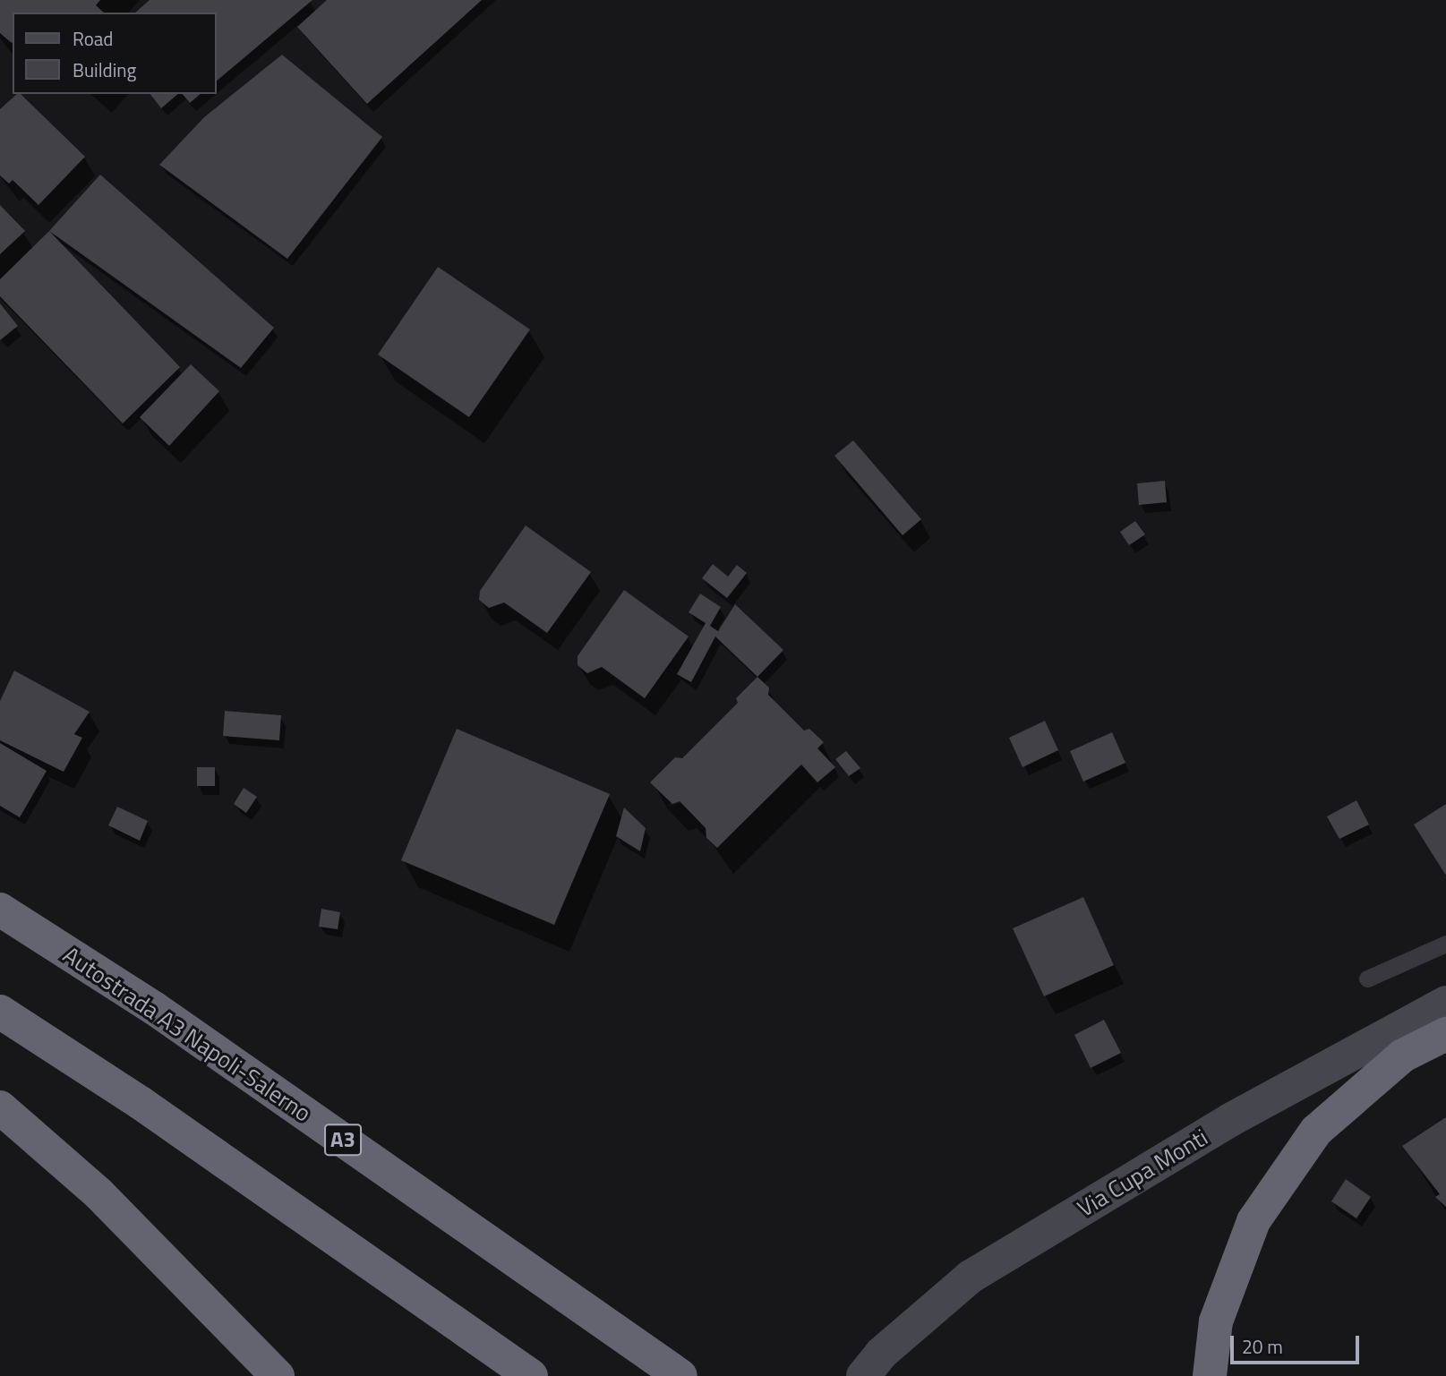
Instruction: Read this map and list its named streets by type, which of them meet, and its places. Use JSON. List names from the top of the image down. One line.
{"streets":{"highway":["Autostrada A3 Napoli-Salerno","A3"],"street":["Via Cupa Monti"]},"legend":["Road","Building"],"scale_bar":"20 m"}
